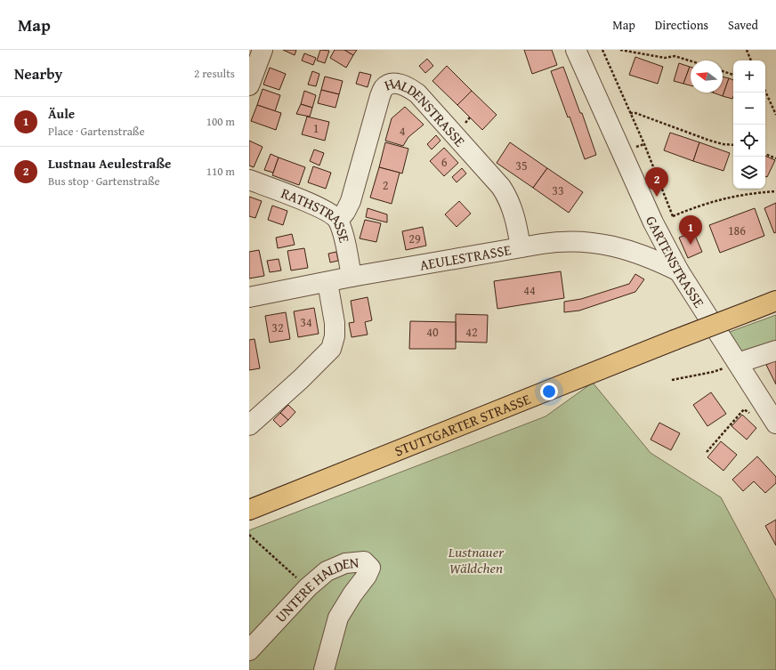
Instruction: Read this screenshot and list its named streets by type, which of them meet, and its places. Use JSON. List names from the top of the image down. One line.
{"streets":{"main road":["STUTTGARTER STRASSE"],"street":["HALDENSTRASSE","RATHSTRASSE","AEULESTRASSE","GARTENSTRASSE","UNTERE HALDEN"]},"crossings":[["HALDENSTRASSE","RATHSTRASSE"],["HALDENSTRASSE","AEULESTRASSE"],["RATHSTRASSE","AEULESTRASSE"],["AEULESTRASSE","GARTENSTRASSE"]],"parks":["Lustnauer Wäldchen"],"house_numbers":["1","4","6","35","2","33","186","29","44","34","32","40","42"],"north":"left","page":{"header":"Map","nav":["Map","Directions","Saved"],"heading":["Nearby","2 results"],"map_buttons":["+","−"],"list":[{"mark":"1","name":"Äule","note":"Place · Gartenstraße","value":"100 m"},{"mark":"2","name":"Lustnau Aeulestraße","note":"Bus stop · Gartenstraße","value":"110 m"}],"pins":["2","1"]}}
